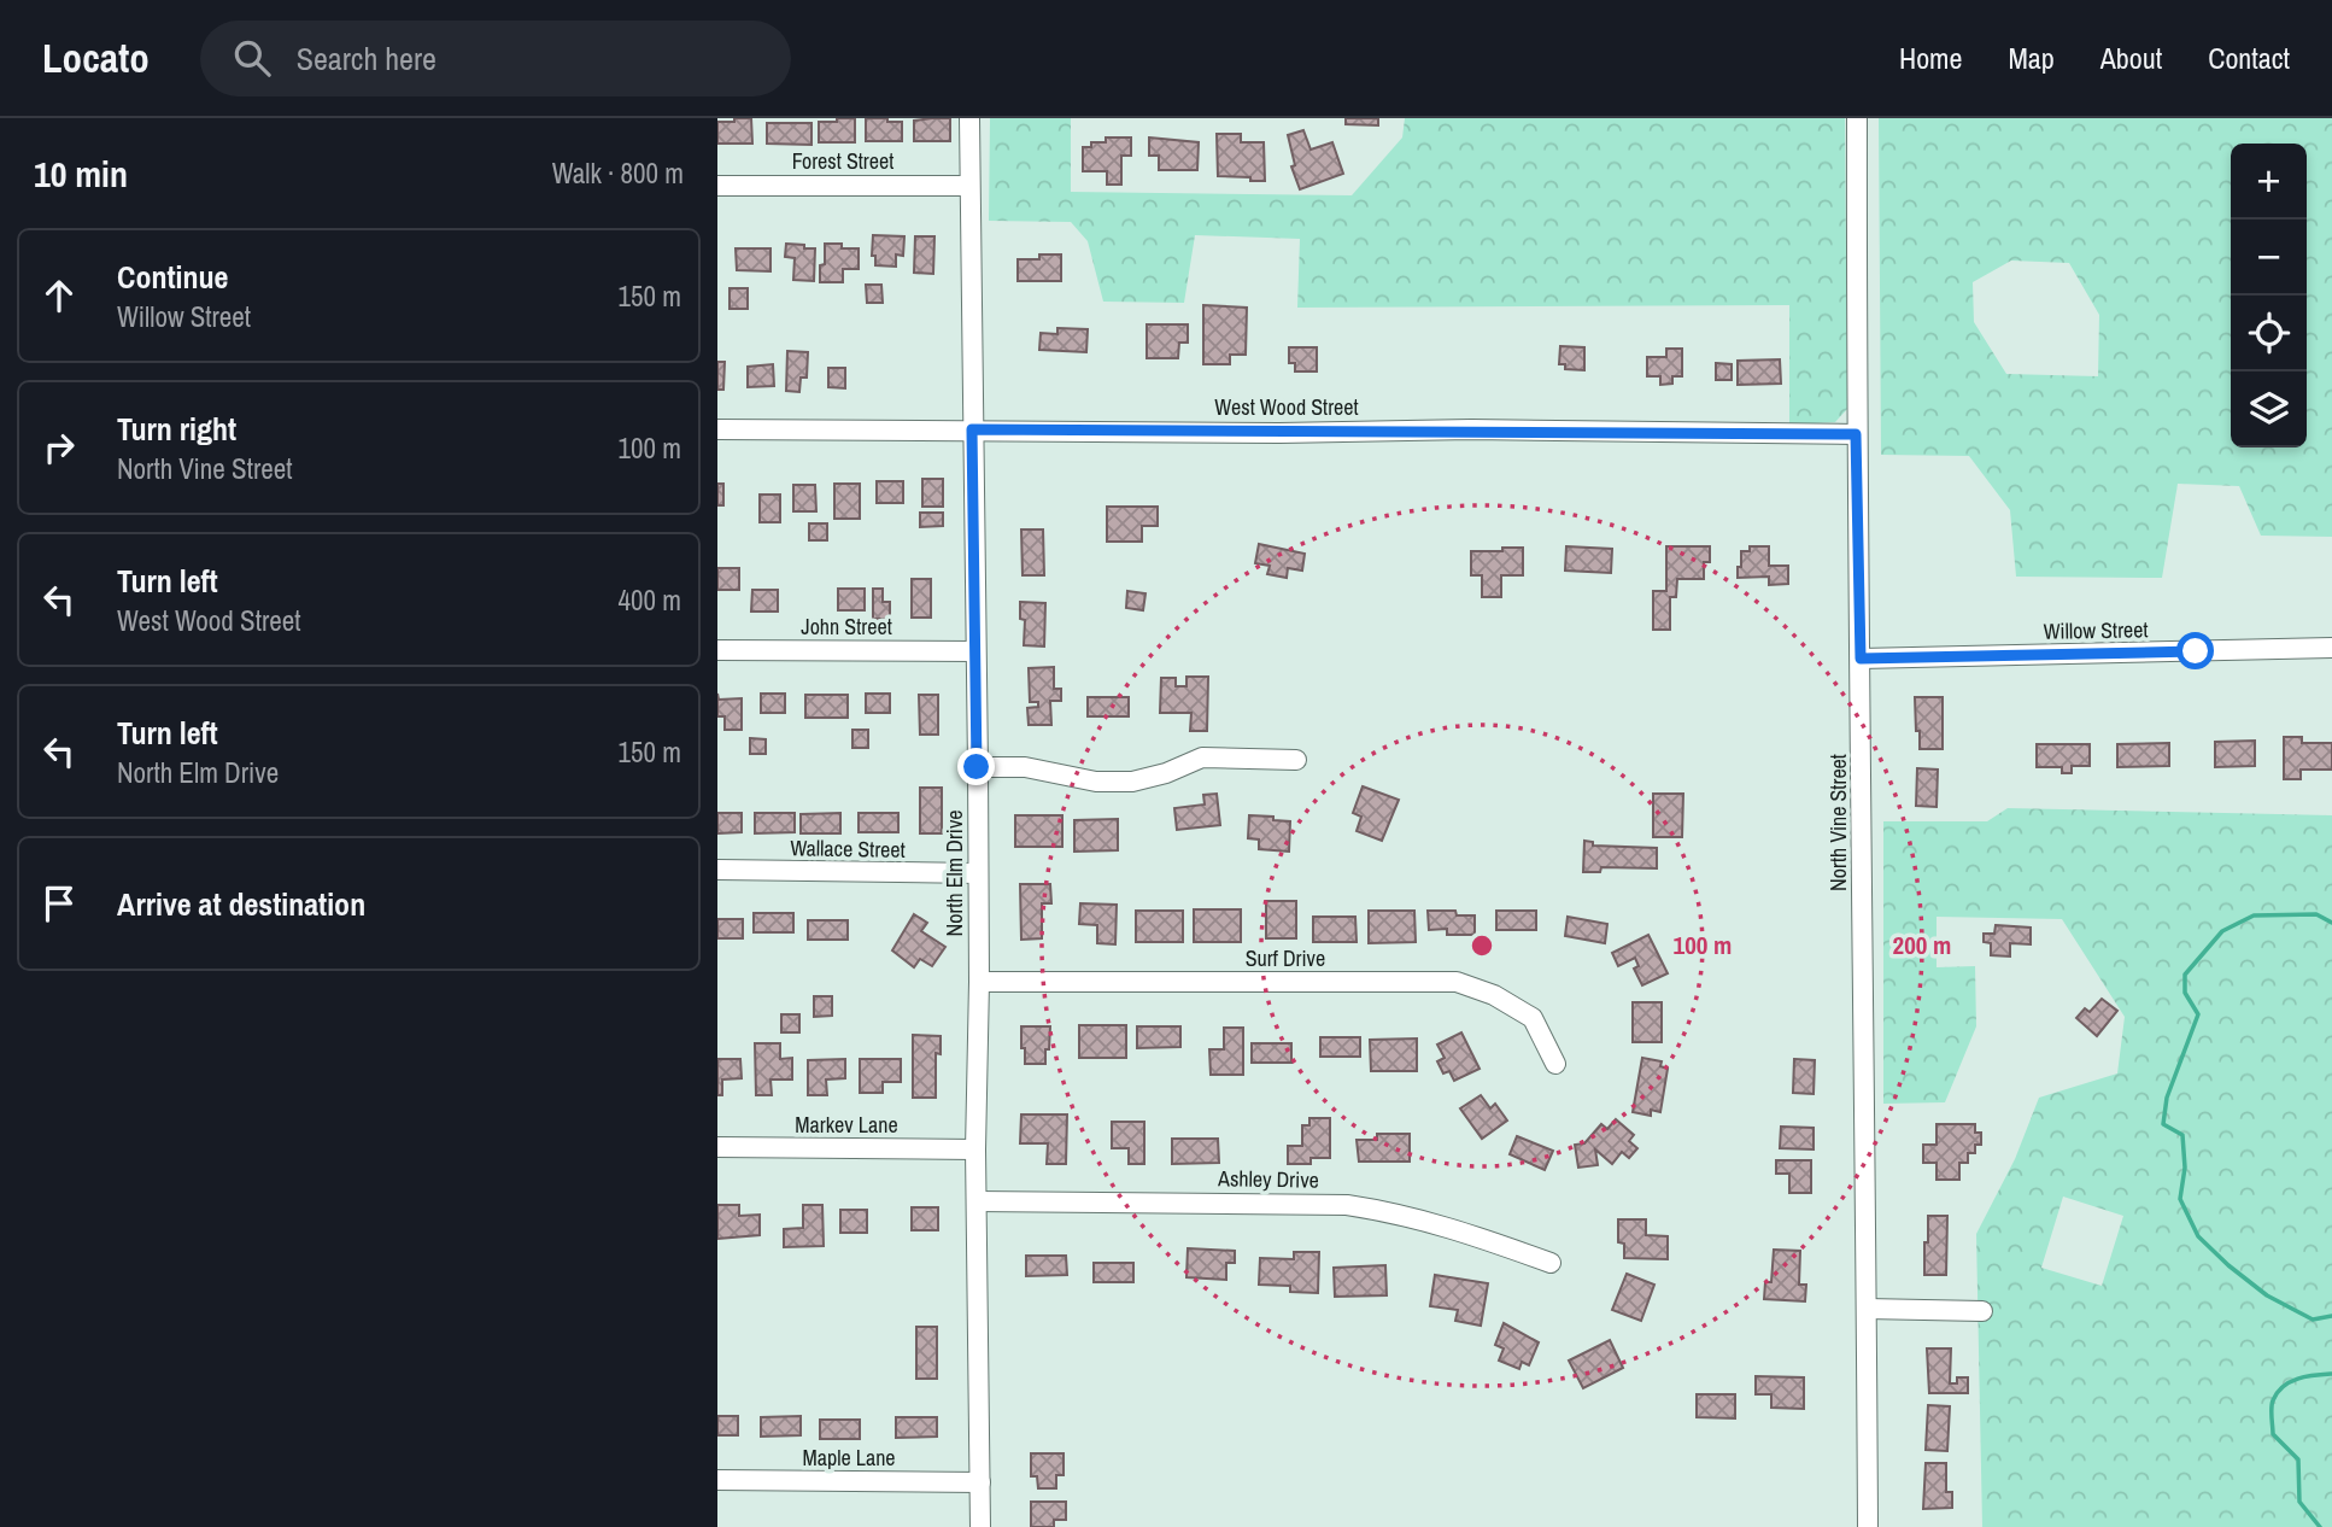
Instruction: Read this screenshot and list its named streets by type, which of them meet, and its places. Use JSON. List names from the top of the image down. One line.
{"streets":{"street":["Forest Street","West Wood Street","John Street","Willow Street","North Vine Street","Wallace Street","North Elm Drive","Surf Drive","Markev Lane","Ashley Drive","Maple Lane"]},"crossings":[["Forest Street","North Elm Drive"],["West Wood Street","North Vine Street"],["West Wood Street","North Elm Drive"],["John Street","North Elm Drive"],["Willow Street","North Vine Street"],["Wallace Street","North Elm Drive"],["North Elm Drive","Surf Drive"],["North Elm Drive","Markev Lane"],["North Elm Drive","Ashley Drive"],["North Elm Drive","Maple Lane"]],"page":{"header":"Locato","search":"Search here","nav":["Home","Map","About","Contact"],"heading":["10 min","Walk · 800 m"],"map_buttons":["+","−"],"list":[["Continue","Willow Street","150 m"],["Turn right","North Vine Street","100 m"],["Turn left","West Wood Street","400 m"],["Turn left","North Elm Drive","150 m"],"Arrive at destination"]},"rings":["100 m","200 m"]}
